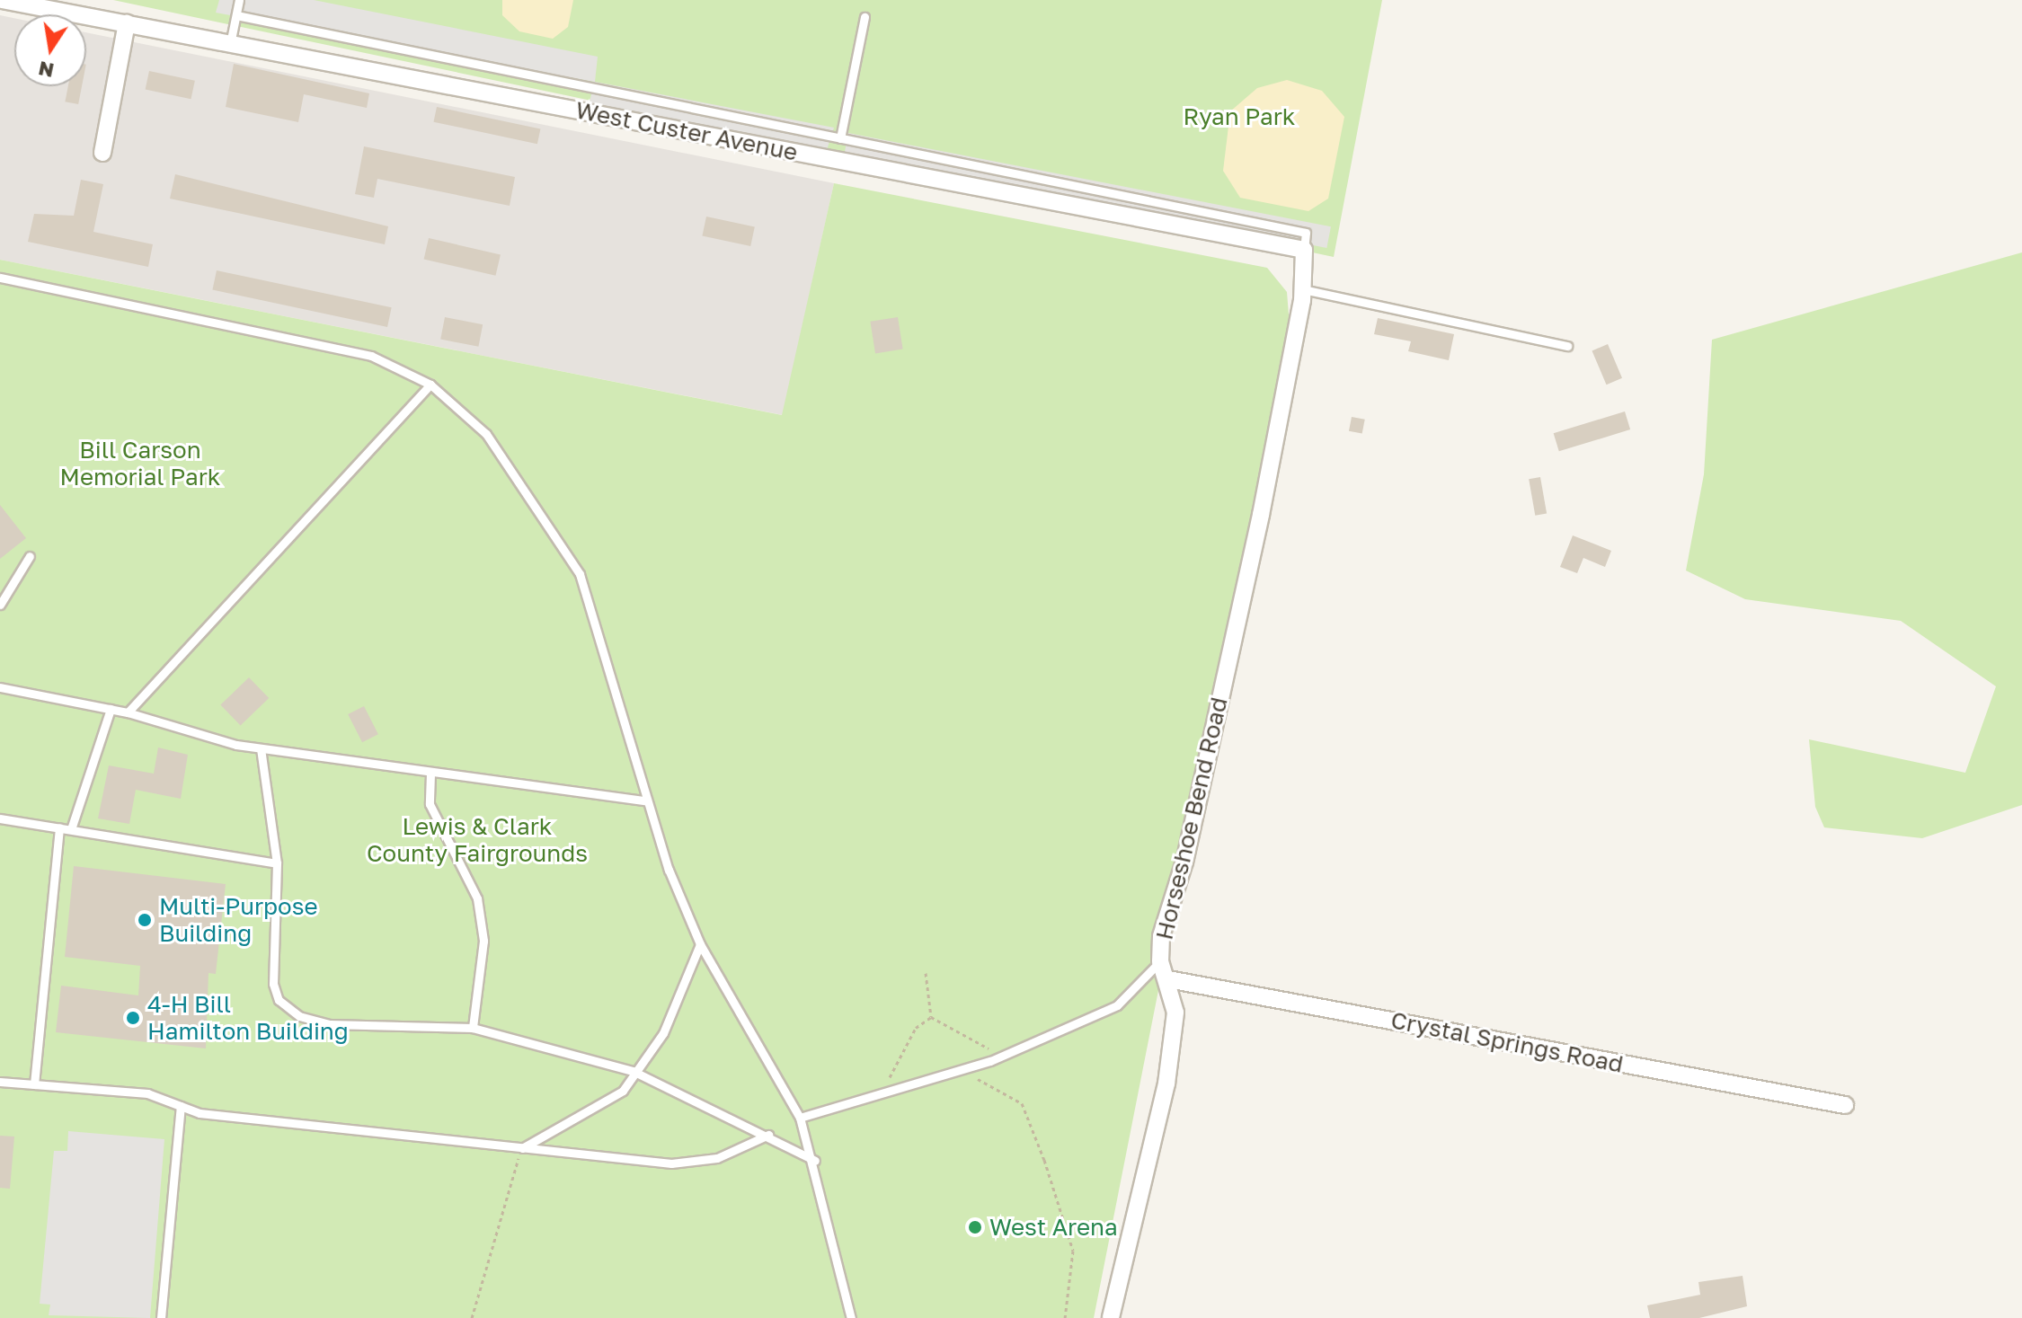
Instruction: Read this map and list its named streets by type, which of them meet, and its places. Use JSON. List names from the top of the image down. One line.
{"streets":{"street":["West Custer Avenue","Horseshoe Bend Road","Crystal Springs Road"]},"crossings":[["Horseshoe Bend Road","Crystal Springs Road"]],"parks":["Ryan Park","Bill Carson Memorial Park","Lewis & Clark County Fairgrounds"],"places":["Multi-Purpose Building","4-H Bill Hamilton Building","West Arena"],"north":"bottom"}
